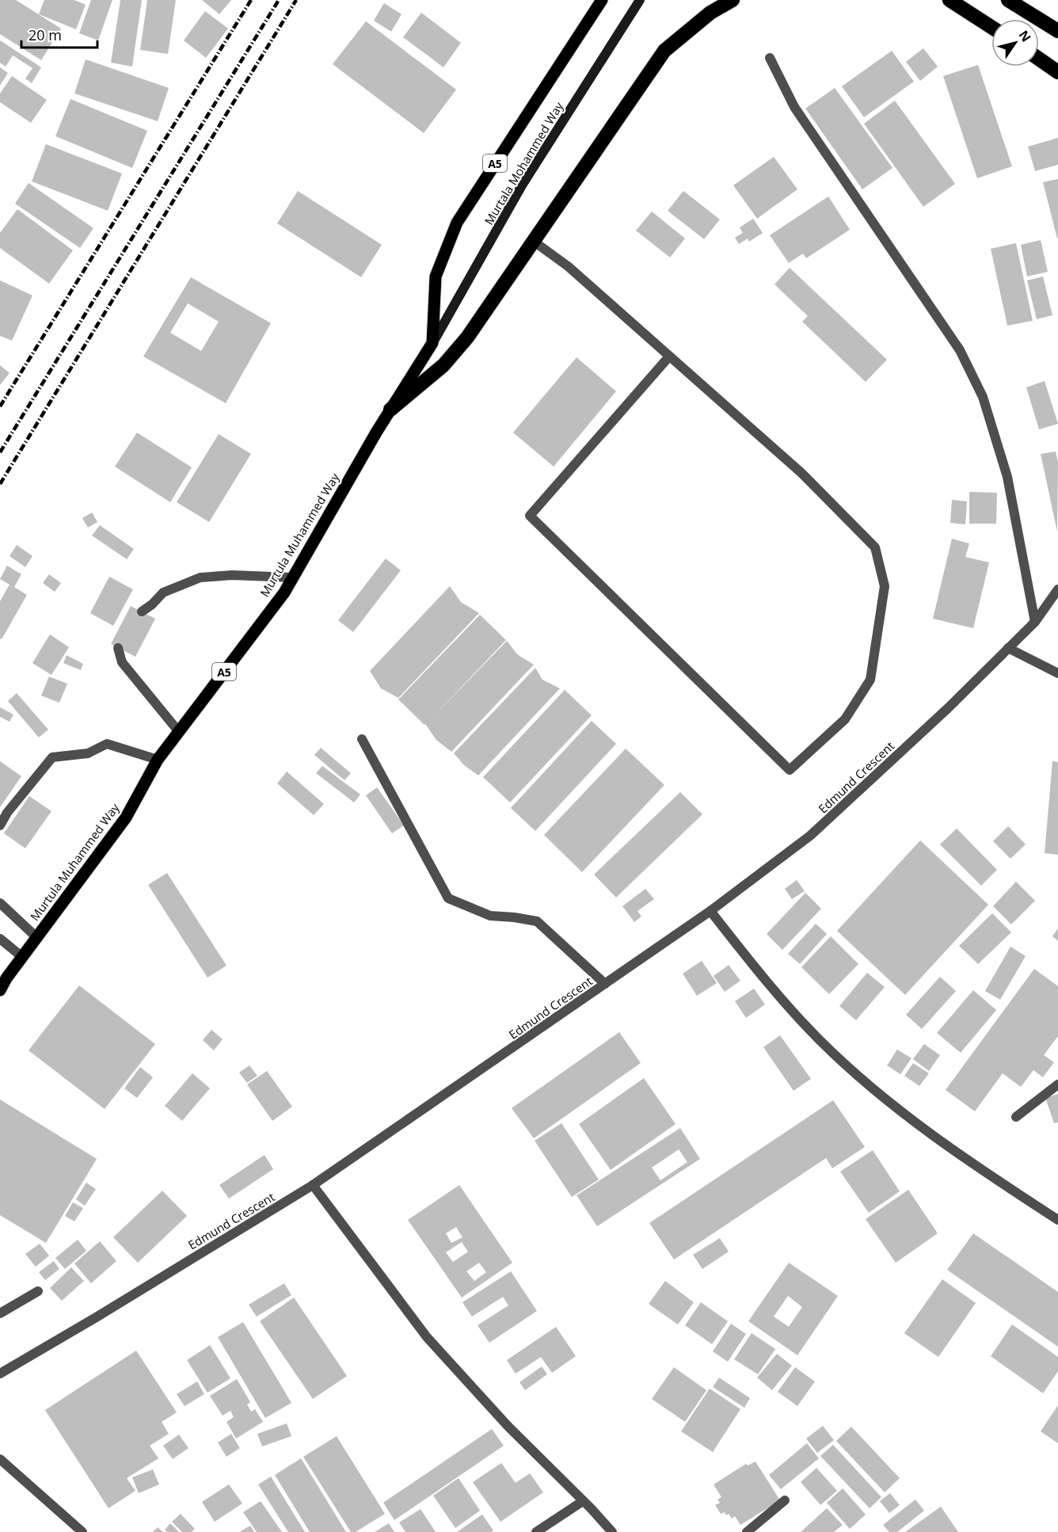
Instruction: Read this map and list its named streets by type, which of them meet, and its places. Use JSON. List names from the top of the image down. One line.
{"streets":{"main road":["A5","Murtala Mohammed Way","Murtula Muhammed Way"],"street":["Edmund Crescent"]},"crossings":[["A5","Murtala Mohammed Way"],["A5","Murtula Muhammed Way"],["Murtala Mohammed Way","Murtula Muhammed Way"]],"scale_bar":"20 m","north":"top right"}
